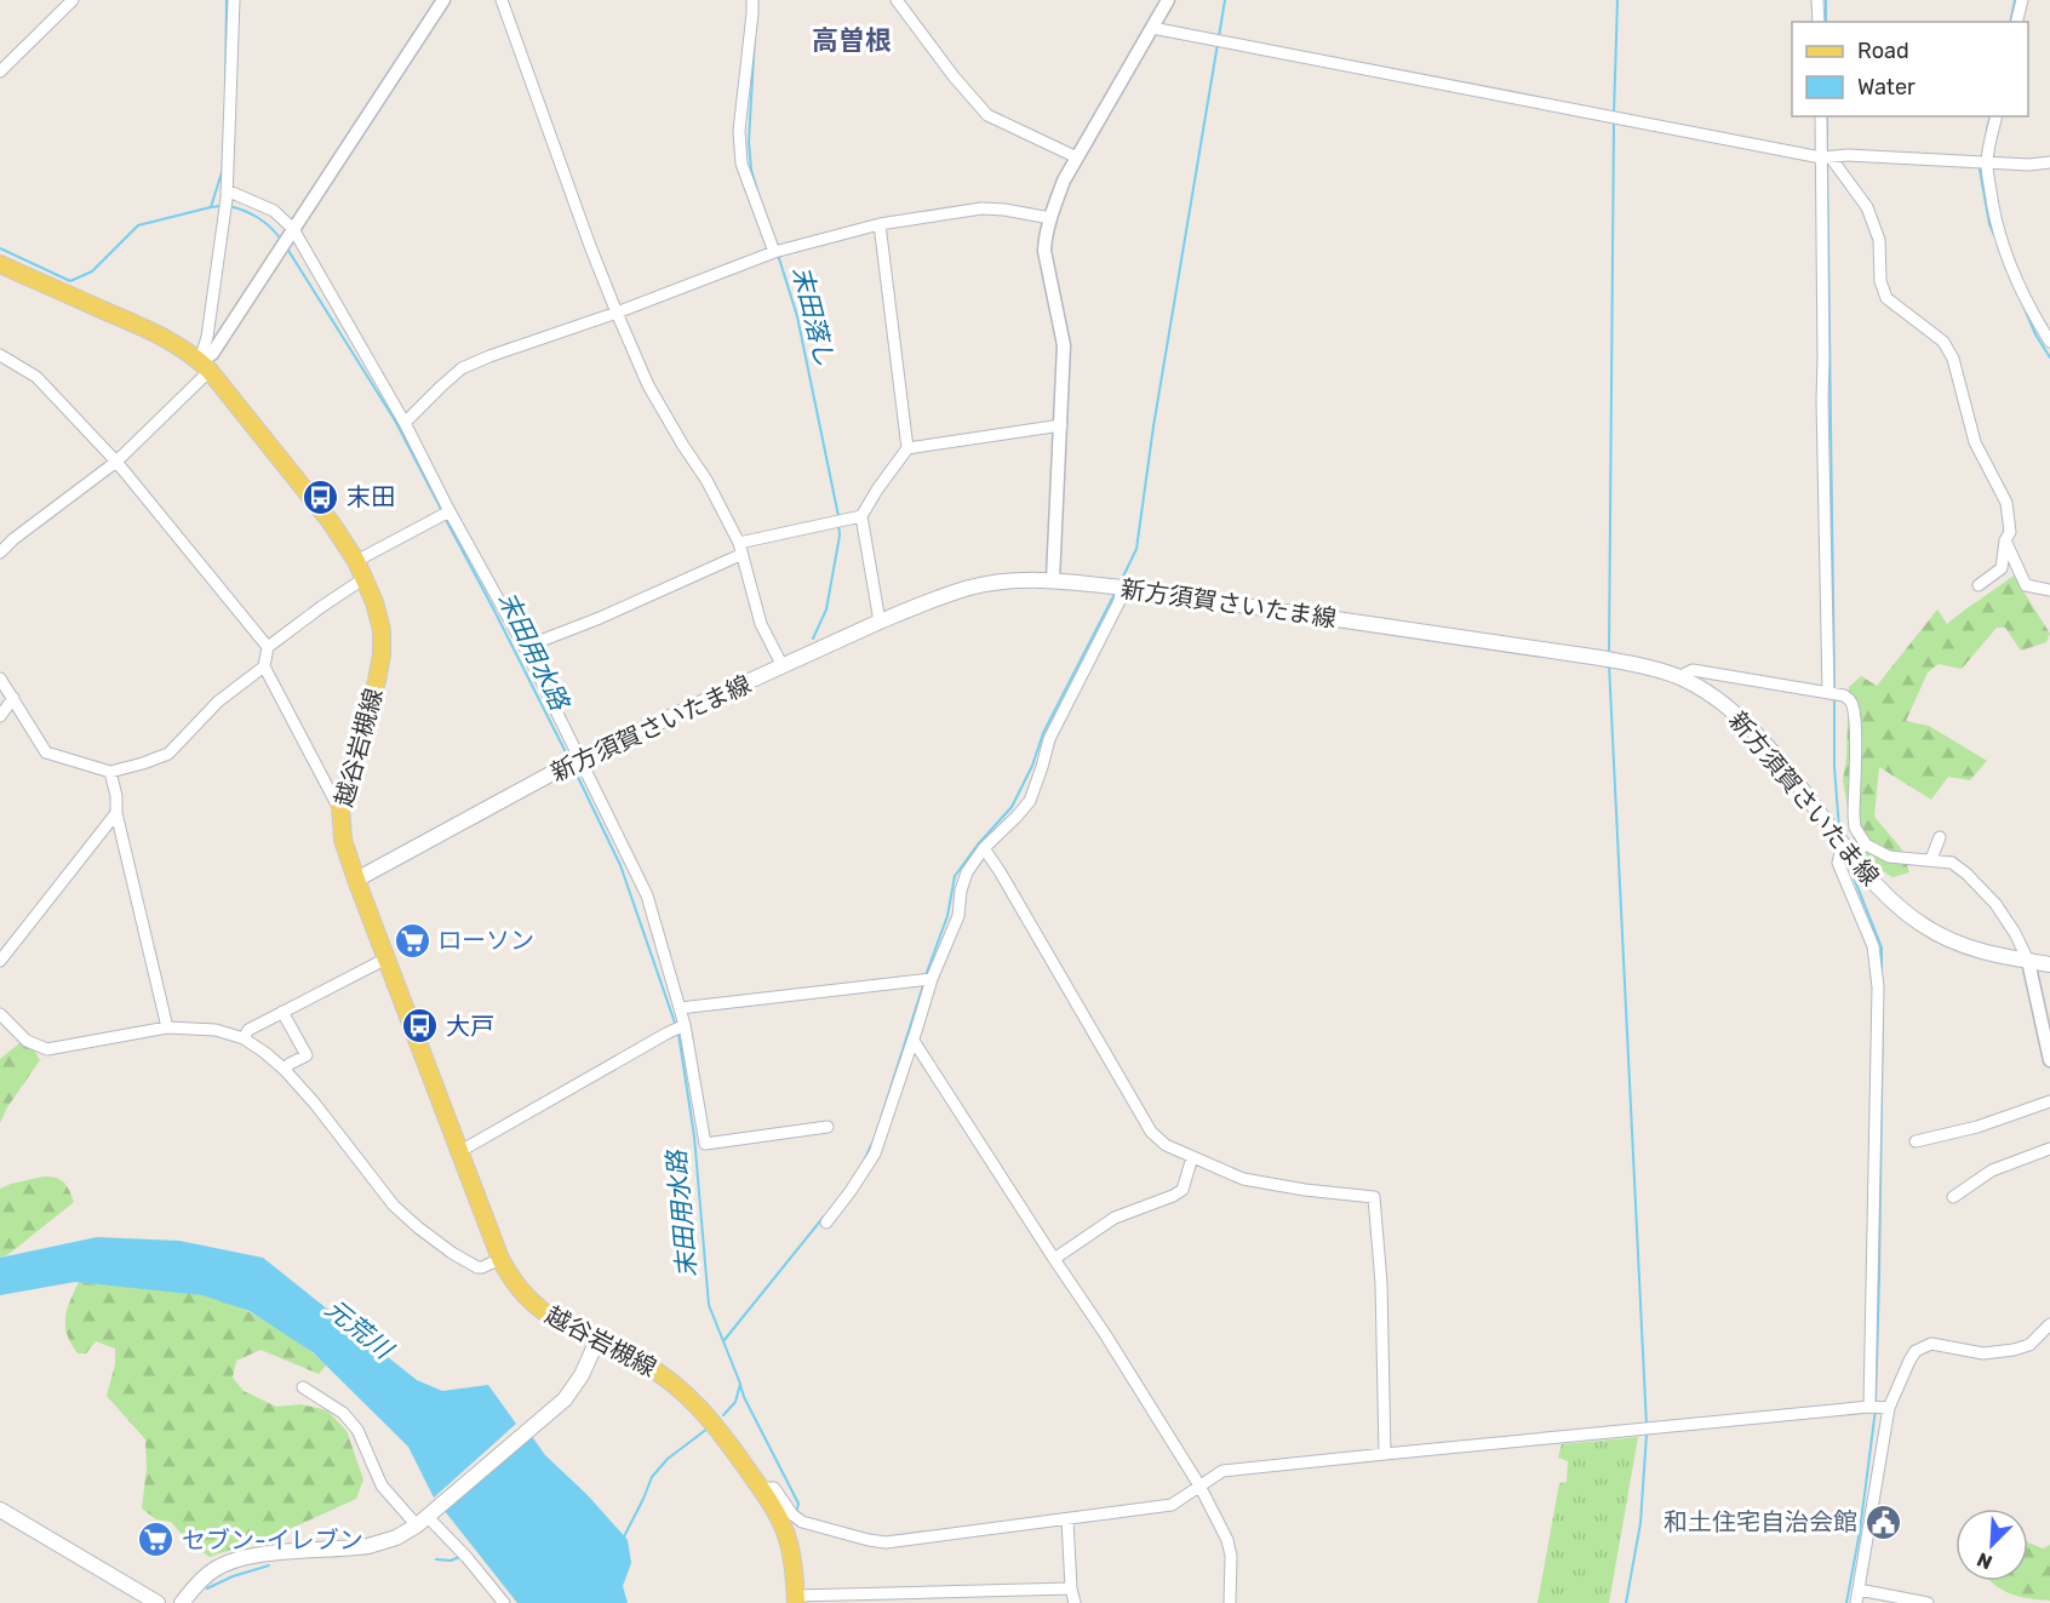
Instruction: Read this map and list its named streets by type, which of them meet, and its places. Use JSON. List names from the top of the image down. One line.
{"streets":{"main road":["新方須賀さいたま線","越谷岩槻線"]},"crossings":[["新方須賀さいたま線","越谷岩槻線"]],"districts":["高曽根"],"water":["末田落し","末田用水路","元荒川"],"places":{"bus stop":["末田","大戸"],"supermarket":["ローソン","セブン-イレブン"],"public building":["和土住宅自治会館"]},"legend":["Road","Water"],"north":"bottom left"}
